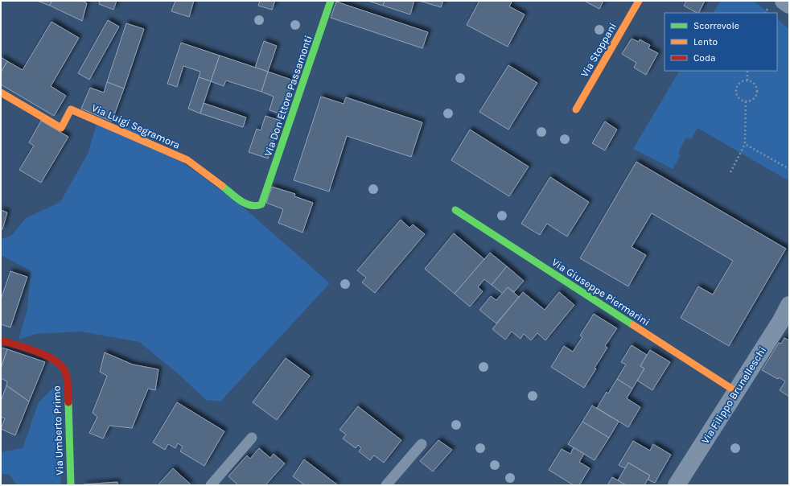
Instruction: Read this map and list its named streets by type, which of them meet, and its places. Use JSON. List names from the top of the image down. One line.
{"streets":{"street":["Via Stoppani","Via Don Ettore Passamonti","Via Luigi Segramora","Via Giuseppe Piermarini","Via Filippo Brunelleschi","Via Umberto Primo"]},"crossings":[["Via Don Ettore Passamonti","Via Luigi Segramora"],["Via Giuseppe Piermarini","Via Filippo Brunelleschi"]],"legend":["Scorrevole","Lento","Coda"]}
